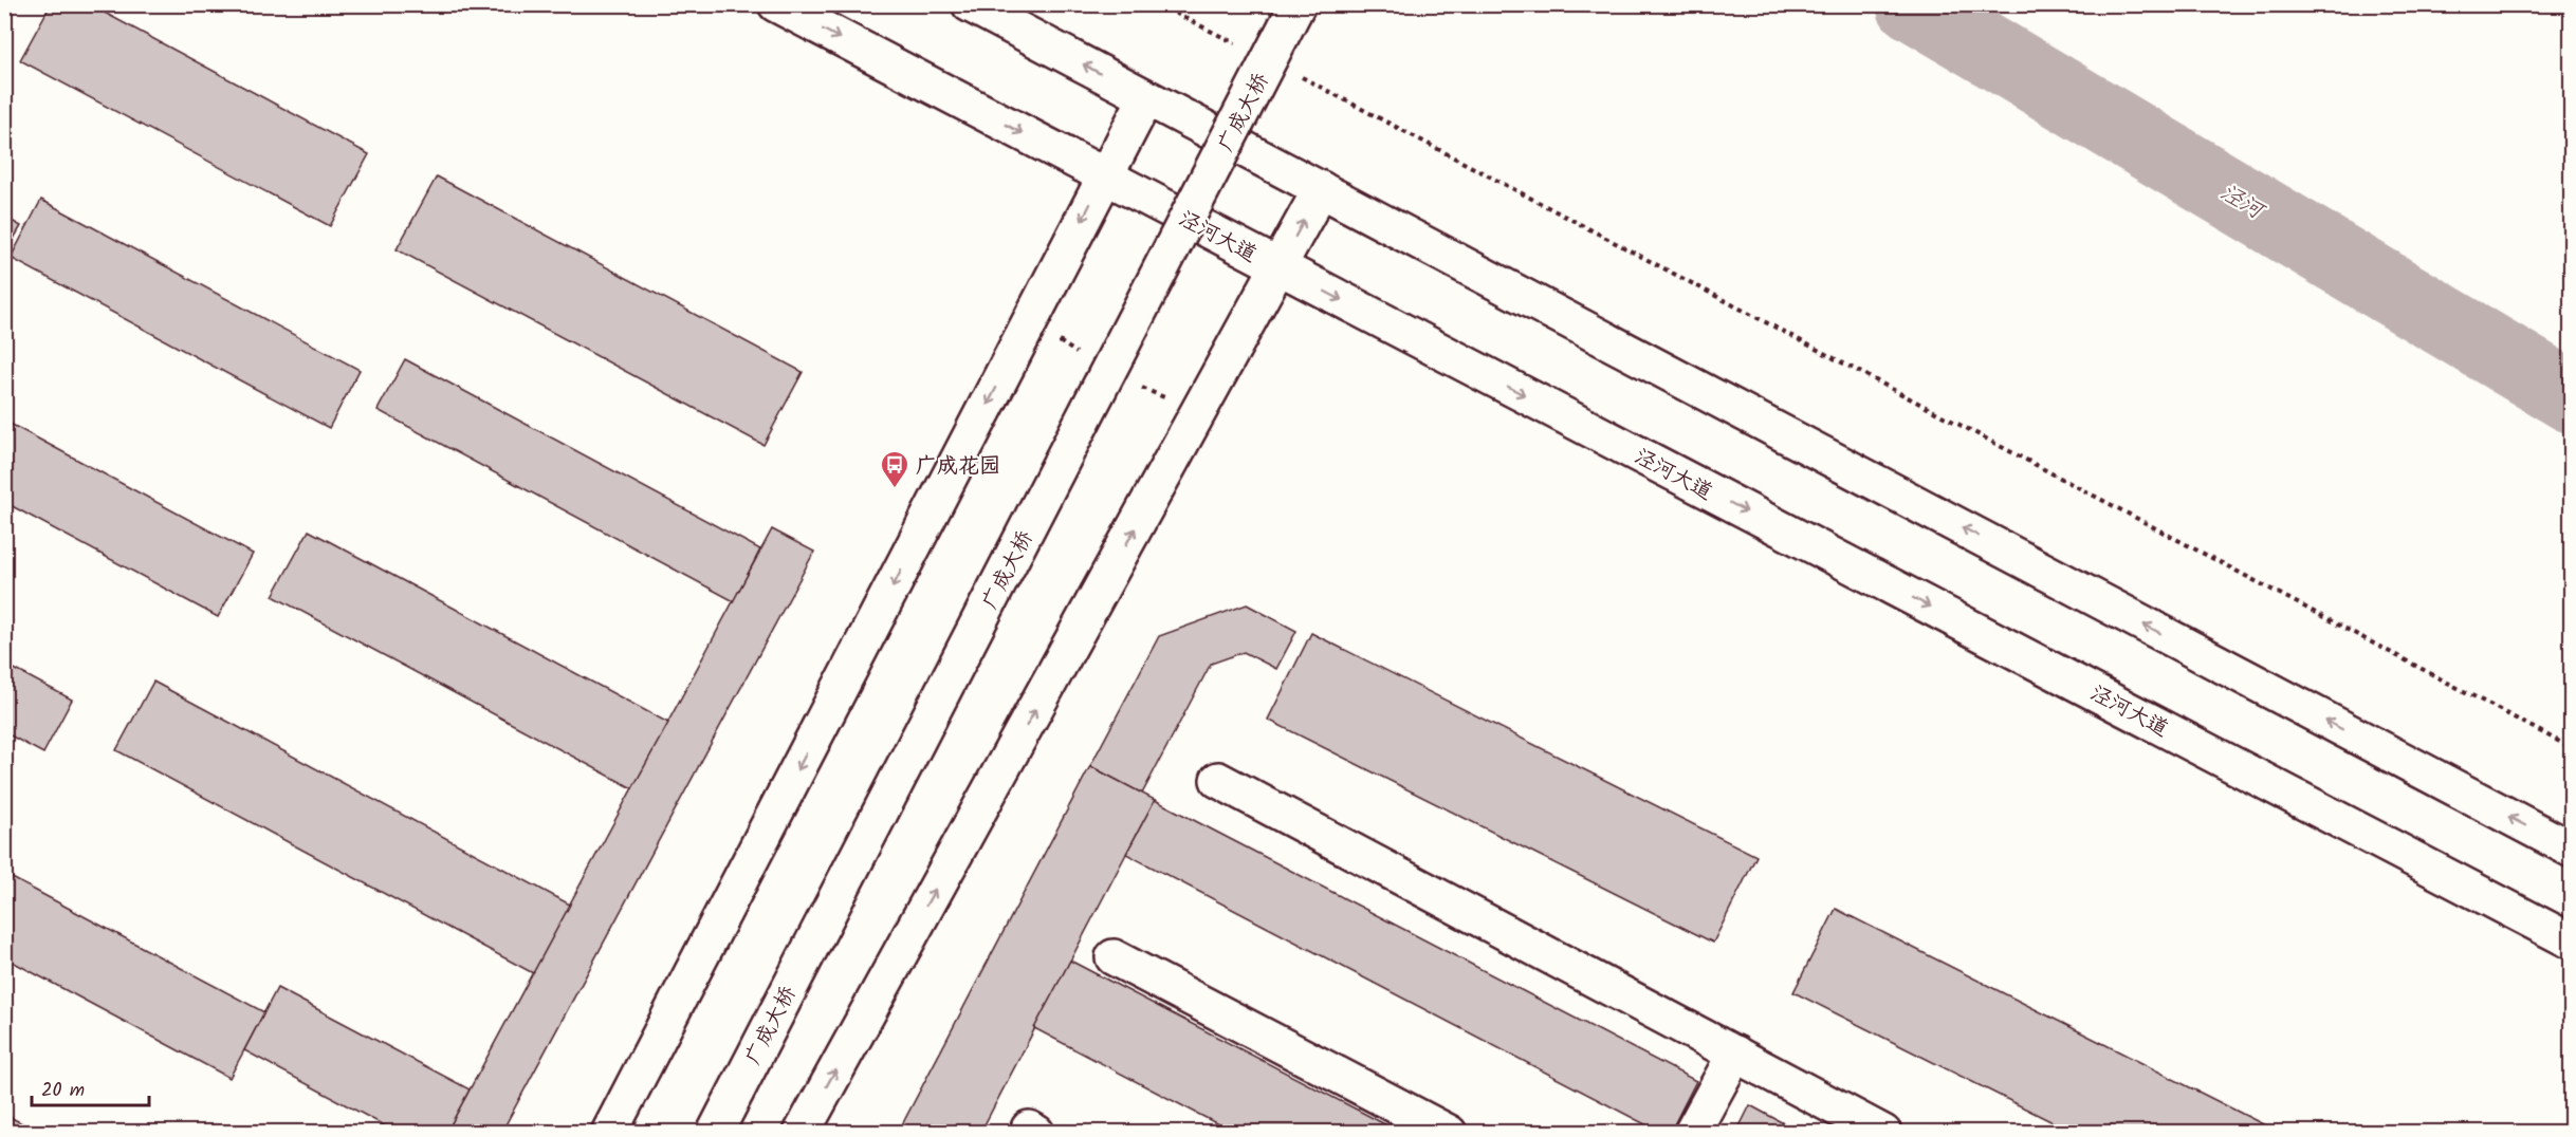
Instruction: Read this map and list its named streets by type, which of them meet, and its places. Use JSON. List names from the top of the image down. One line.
{"streets":{"main road":["广成大桥","泾河大道"]},"water":["泾河"],"places":{"bus stop":["广成花园"]},"scale_bar":"20 m"}
